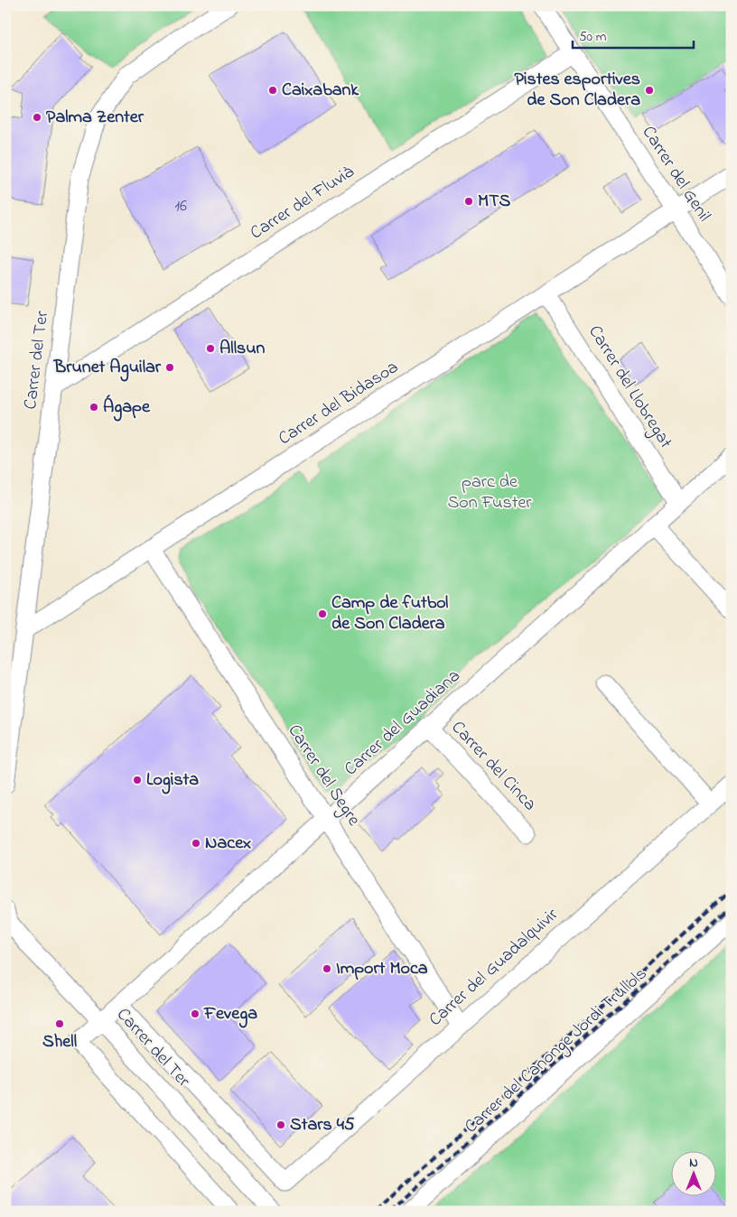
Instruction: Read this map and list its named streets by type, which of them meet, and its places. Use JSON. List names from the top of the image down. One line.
{"streets":{"street":["Carrer del Genil","Carrer del Fluvià","Carrer del Ter","Carrer del Llobregat","Carrer del Bidasoa","Carrer del Guadiana","Carrer del Cinca","Carrer del Segre","Carrer del Guadalquivir","Carrer del Canonge Jordi Trullols"]},"crossings":[["Carrer del Genil","Carrer del Fluvià"],["Carrer del Genil","Carrer del Bidasoa"],["Carrer del Fluvià","Carrer del Ter"],["Carrer del Ter","Carrer del Bidasoa"],["Carrer del Ter","Carrer del Guadiana"],["Carrer del Ter","Carrer del Guadalquivir"],["Carrer del Llobregat","Carrer del Bidasoa"],["Carrer del Llobregat","Carrer del Guadiana"],["Carrer del Bidasoa","Carrer del Segre"],["Carrer del Guadiana","Carrer del Cinca"],["Carrer del Guadiana","Carrer del Segre"],["Carrer del Segre","Carrer del Guadalquivir"]],"parks":["parc de Son Fuster"],"places":["Caixabank","Pistes esportives de Son Cladera","Palma Zenter","MTS","Allsun","Brunet Aguilar","Ágape","Camp de futbol de Son Cladera","Logista","Nacex","Import Moca","Fevega","Shell","Stars 45"],"house_numbers":["16"],"scale_bar":"50 m","north":"top"}
